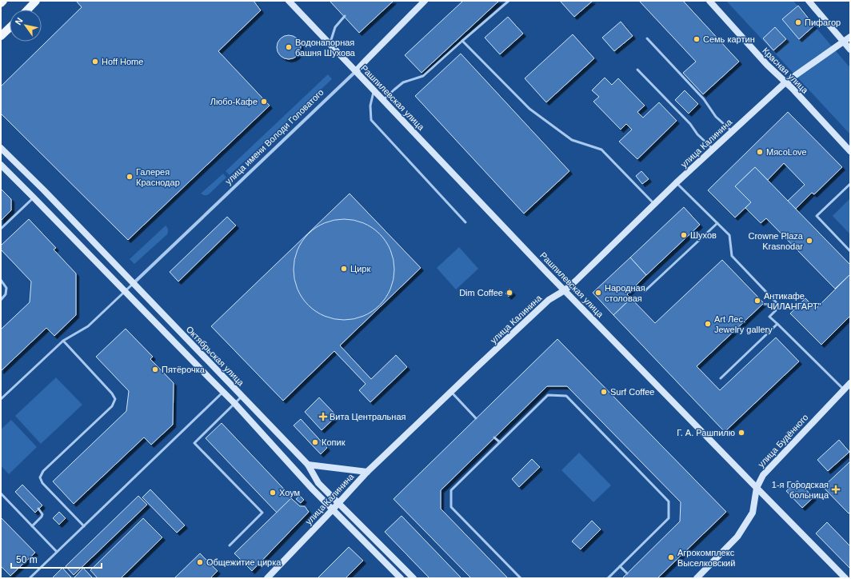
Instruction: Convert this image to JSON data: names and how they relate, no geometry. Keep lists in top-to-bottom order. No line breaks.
{"streets":{"street":["Красная улица","Рашпилевская улица","улица имени Володи Головатого","улица Калинина","Октябрьская улица","улица Будённого"]},"crossings":[["Красная улица","улица Калинина"],["Рашпилевская улица","улица имени Володи Головатого"],["Рашпилевская улица","улица Калинина"],["Рашпилевская улица","улица Будённого"],["улица имени Володи Головатого","Октябрьская улица"],["улица Калинина","Октябрьская улица"]],"places":{"other":["Пифагор","Семь картин","Водонапорная башня Шухова","Hoff Home","Любо-Кафе","МясоLove","Галерея Краснодар","Шухов","Crowne Plaza Krasnodar","Цирк","Dim Coffee","Народная столовая","Антикафе \"ЧИЛАНГАРТ\"","Art Лес. Jewelry gallery","Пятёрочка","Surf Coffee","Г. А. Рашпилю","Копик","Хоум","Агрокомплекс Выселковский","Общежитие цирка"],"health":["Вита Центральная","1-я Городская больница"]},"scale_bar":"50 m","north":"top left"}
